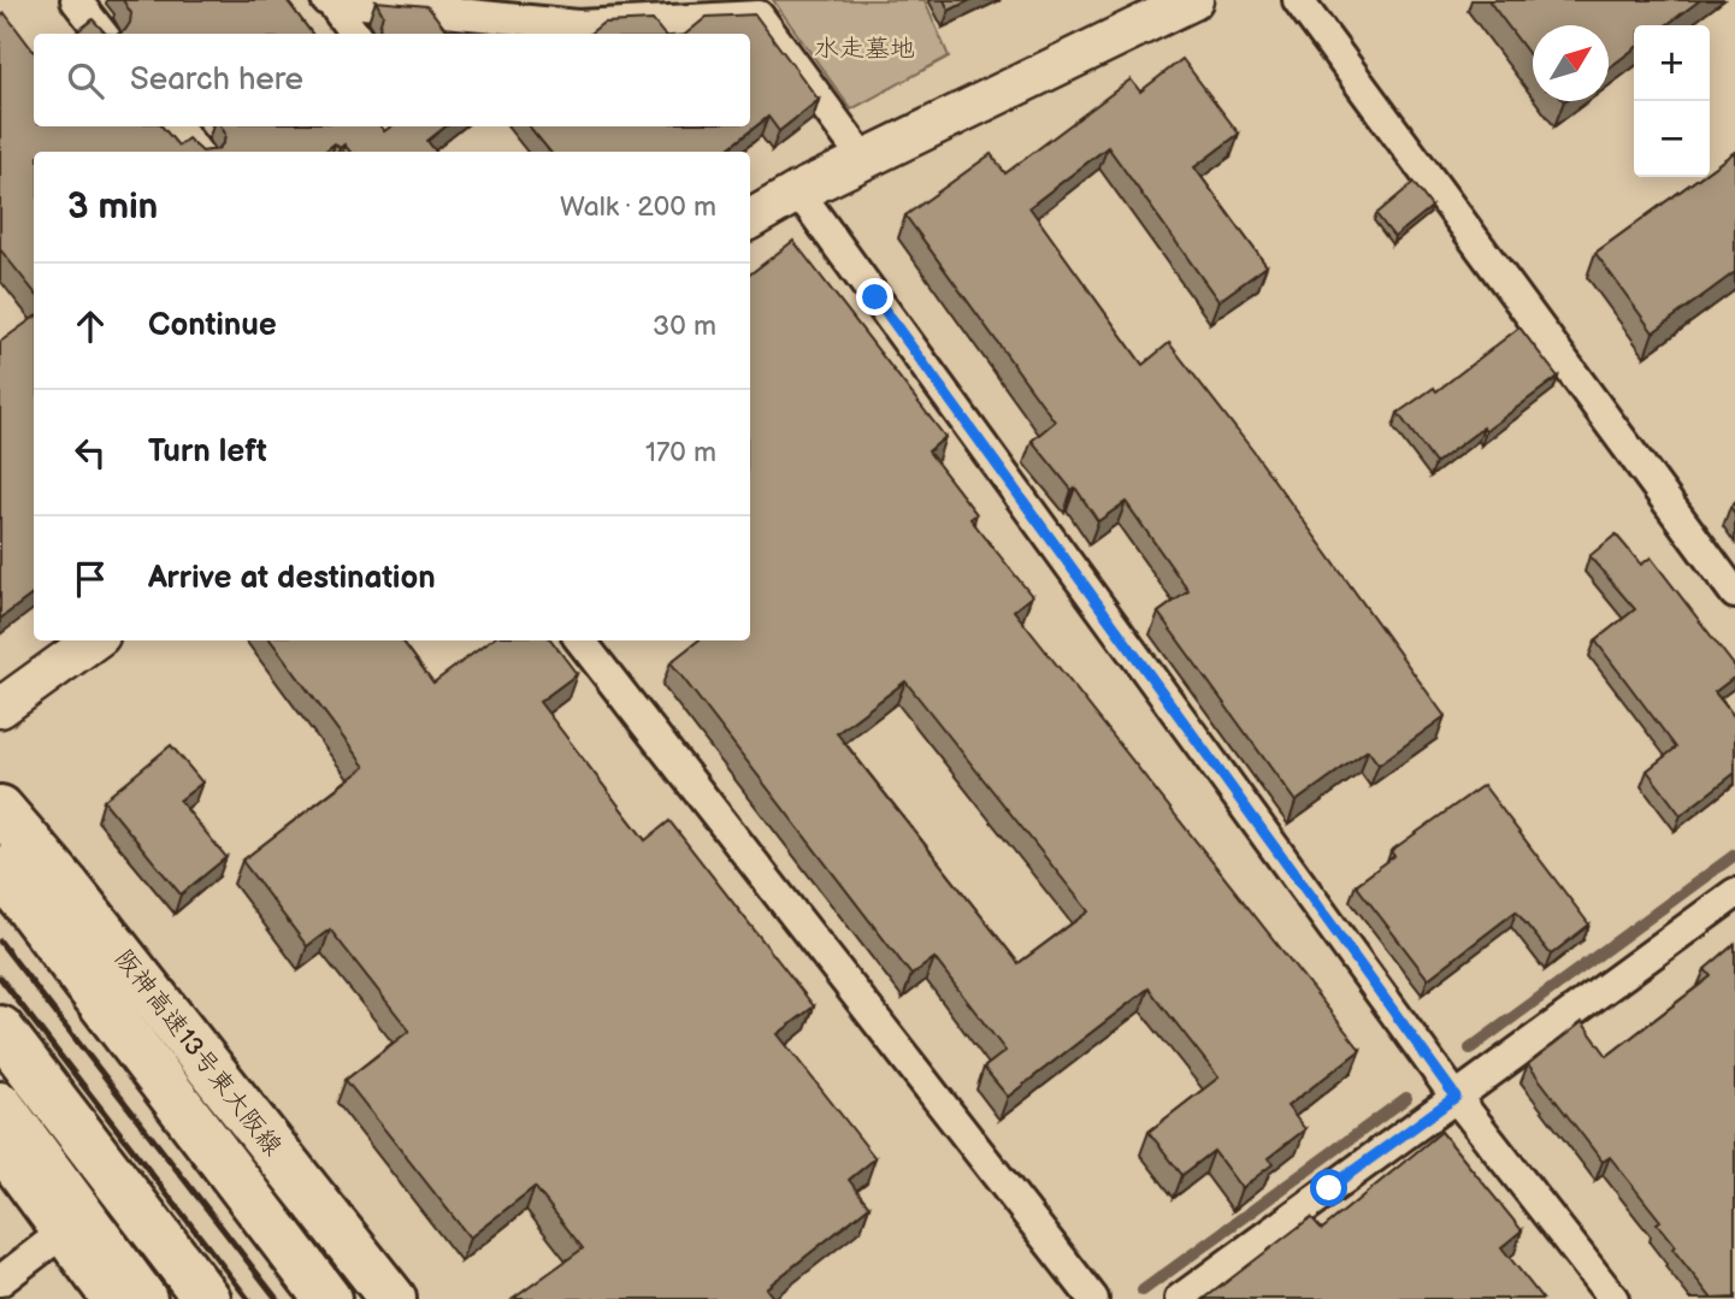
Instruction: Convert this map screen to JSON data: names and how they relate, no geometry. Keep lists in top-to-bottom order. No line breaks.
{"streets":{"highway":["阪神高速13号東大阪線"]},"parks":["水走墓地"],"north":"top right","page":{"map_buttons":["+","−"],"search":"Search here","heading":["3 min","Walk · 200 m"],"list":[["Continue","30 m"],["Turn left","170 m"],"Arrive at destination"]}}
